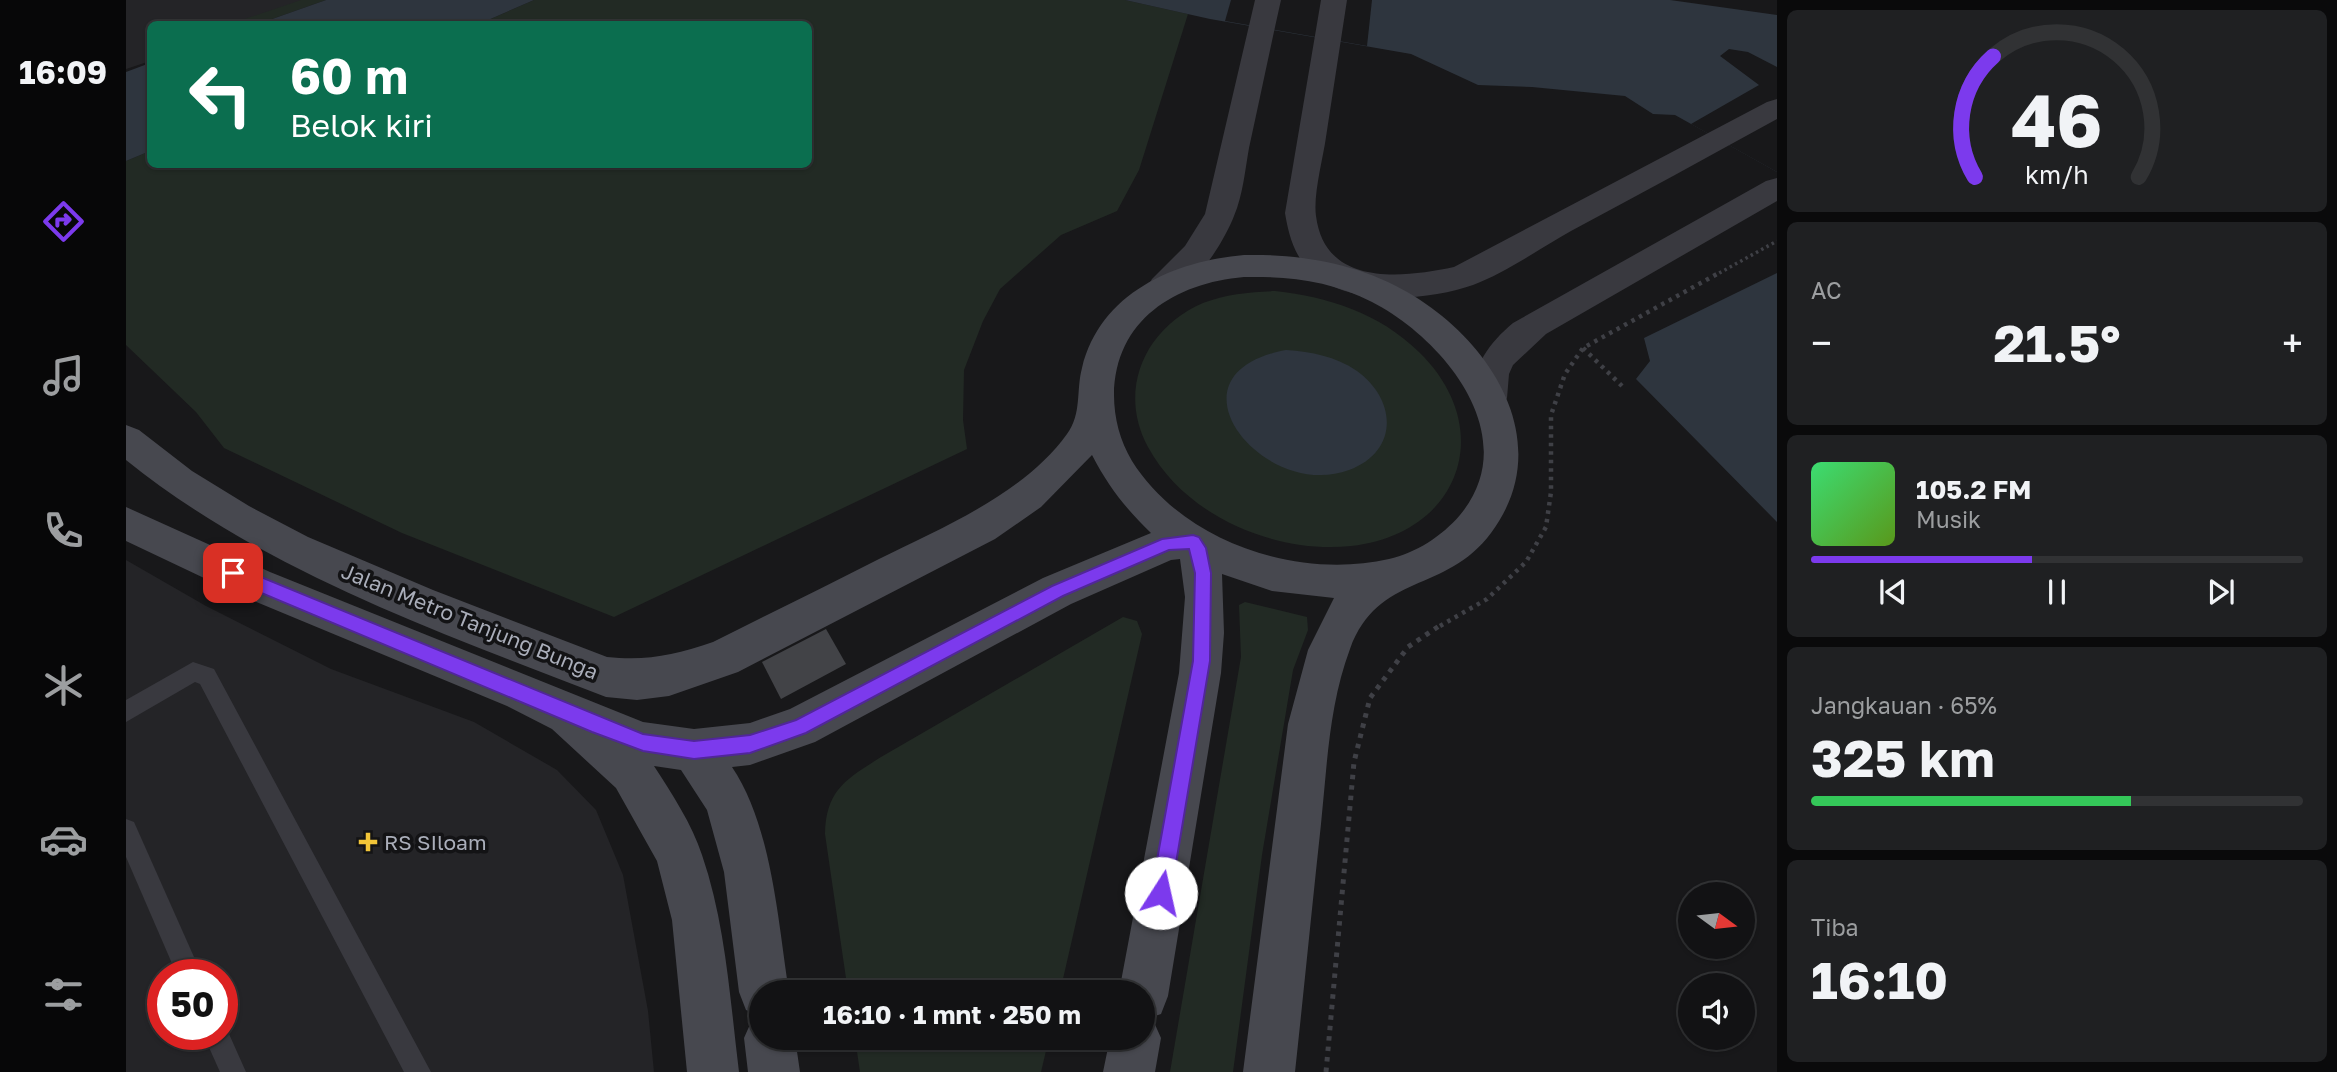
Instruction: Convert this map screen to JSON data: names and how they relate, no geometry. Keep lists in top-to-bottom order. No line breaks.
{"streets":{"main road":["Jalan Metro Tanjung Bunga"]},"places":{"health":["RS SIloam"]},"north":"right","page":{"tabs":"16:09","turn":["60 m","Belok kiri"],"tile":["AC",["Jangkauan · 65%","325 km"],["Tiba","16:10"]],"heat":["−","21.5°","+"],"song":["105.2 FM","Musik"],"limit":"50","trip":"16:10 · 1 mnt · 250 m","gauge":["46","km/h"]}}
